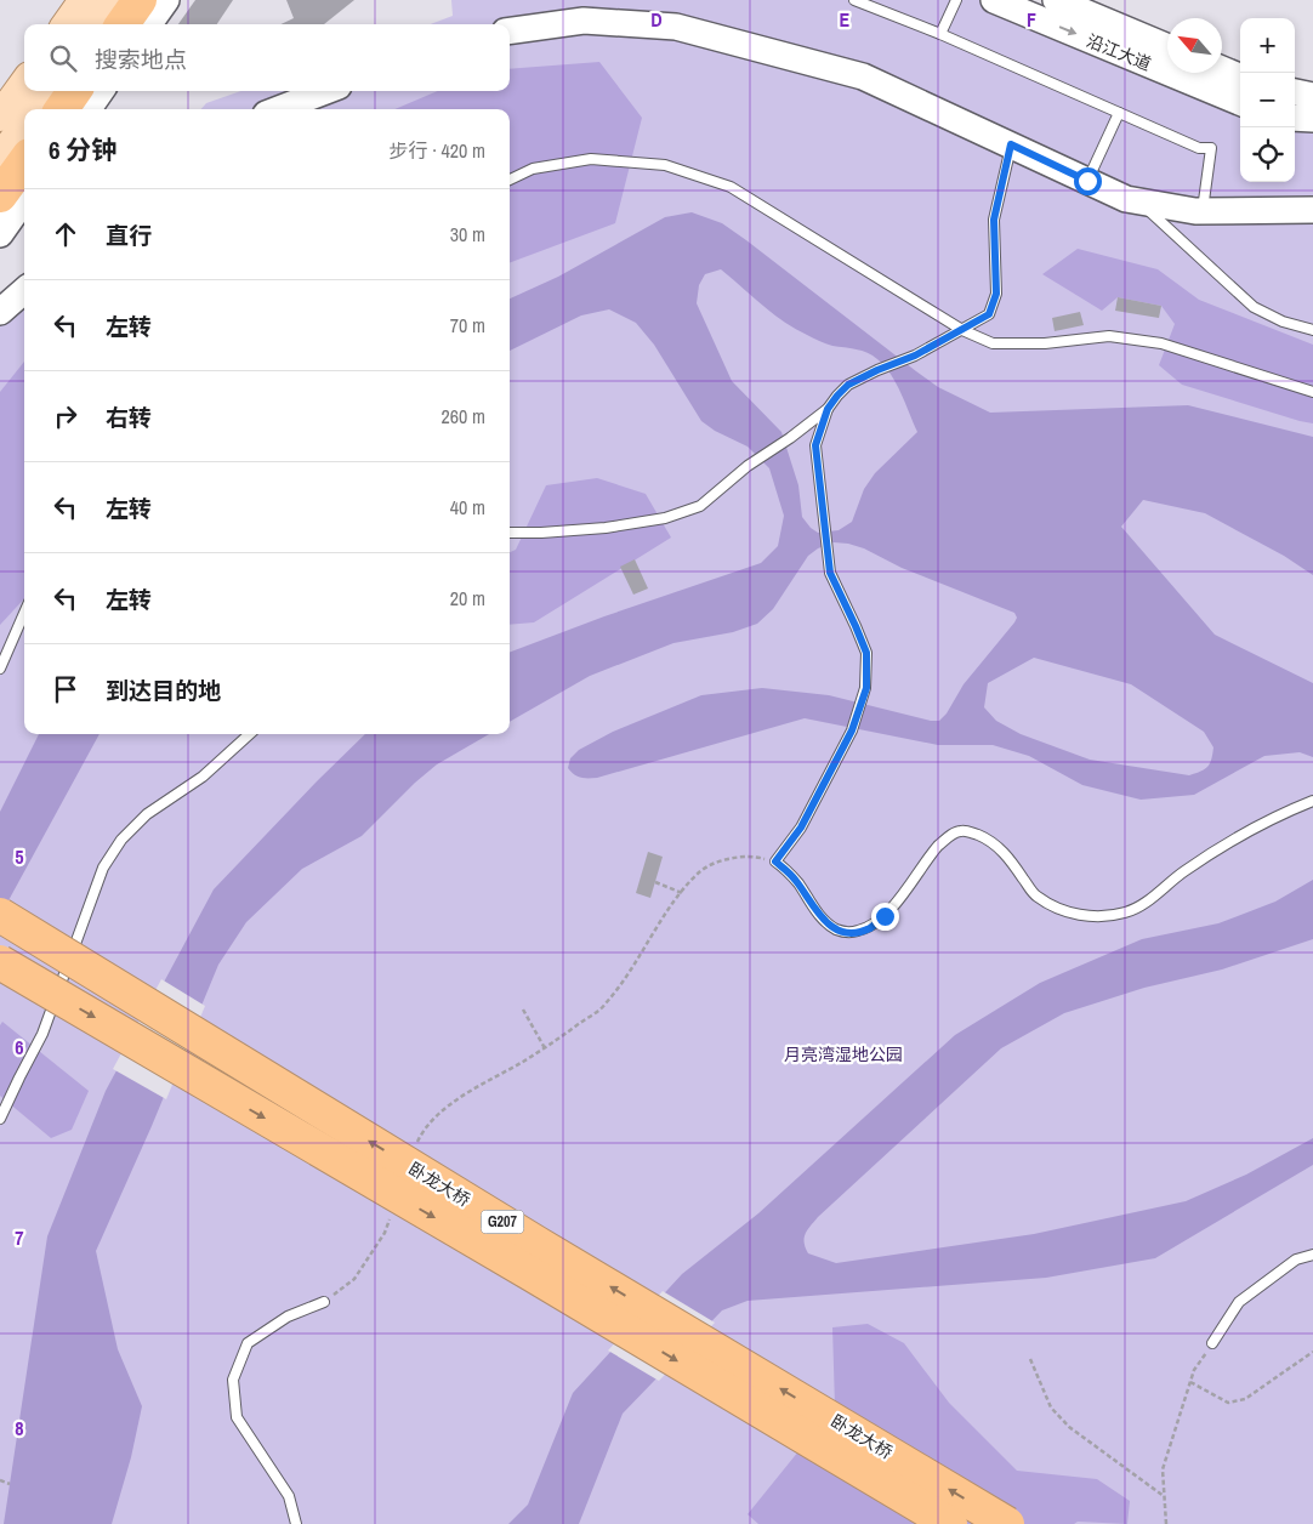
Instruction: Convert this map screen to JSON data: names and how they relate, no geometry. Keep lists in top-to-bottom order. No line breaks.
{"streets":{"highway":["卧龙大桥","G207"],"street":["沿江大道"]},"parks":["月亮湾湿地公园"],"north":"top left","page":{"map_buttons":["+","−"],"search":"搜索地点","heading":["6 分钟","步行 · 420 m"],"list":[["直行","30 m"],["左转","70 m"],["右转","260 m"],["左转","40 m"],["左转","20 m"],"到达目的地"]},"grid":{"columns":["D","E","F"],"rows":["5","6","7","8"]}}
